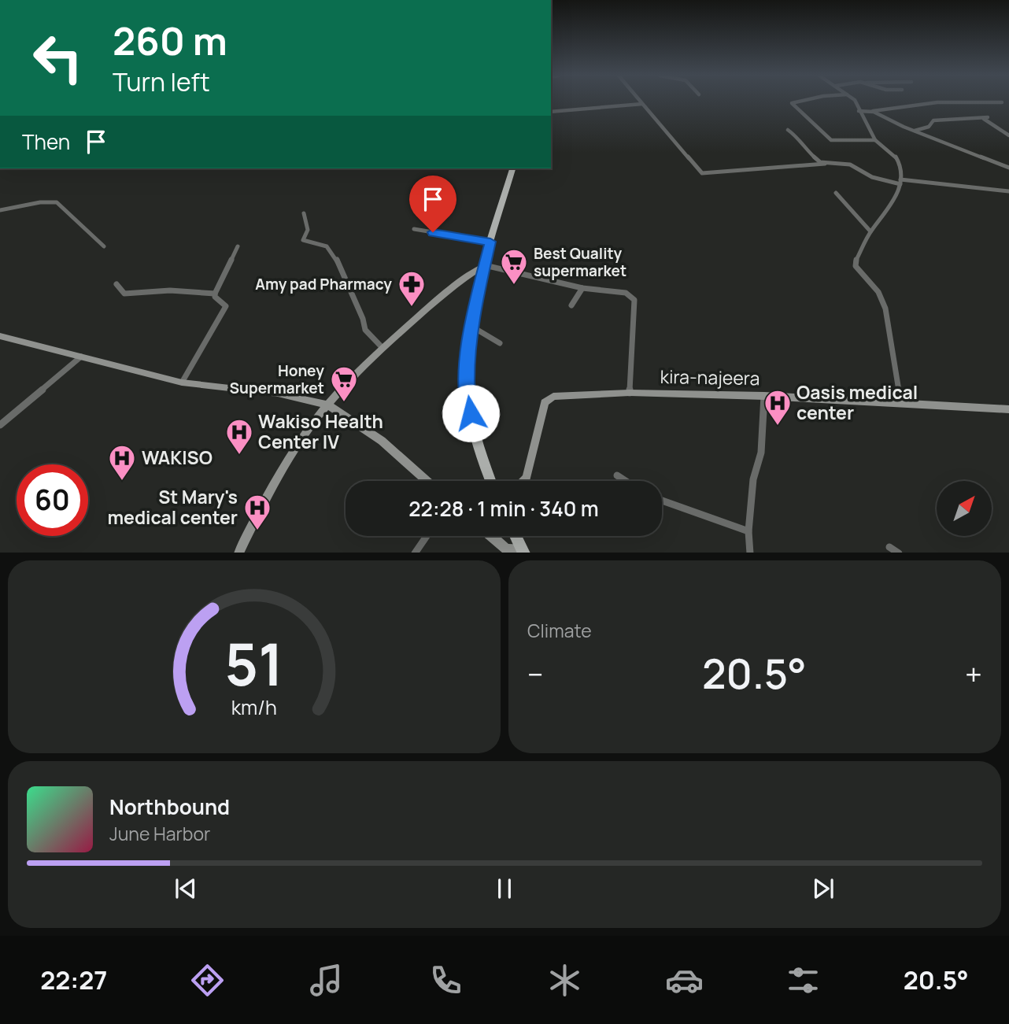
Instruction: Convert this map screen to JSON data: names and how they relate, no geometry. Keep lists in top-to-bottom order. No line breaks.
{"streets":{"street":["kira-najeera"]},"places":{"supermarket":["Best Quality supermarket","Honey Supermarket"],"pharmacy":["Amy pad Pharmacy"],"hospital":["Oasis medical center","Wakiso Health Center IV","WAKISO","St Mary's medical center"]},"north":"top right","page":{"turn":["260 m","Turn left"],"then":"Then","limit":"60","trip":"22:28 · 1 min · 340 m","tile":"Climate","heat":["−","20.5°","+"],"song":["Northbound","June Harbor"],"tabs":["22:27","20.5°"],"gauge":["51","km/h"]}}
